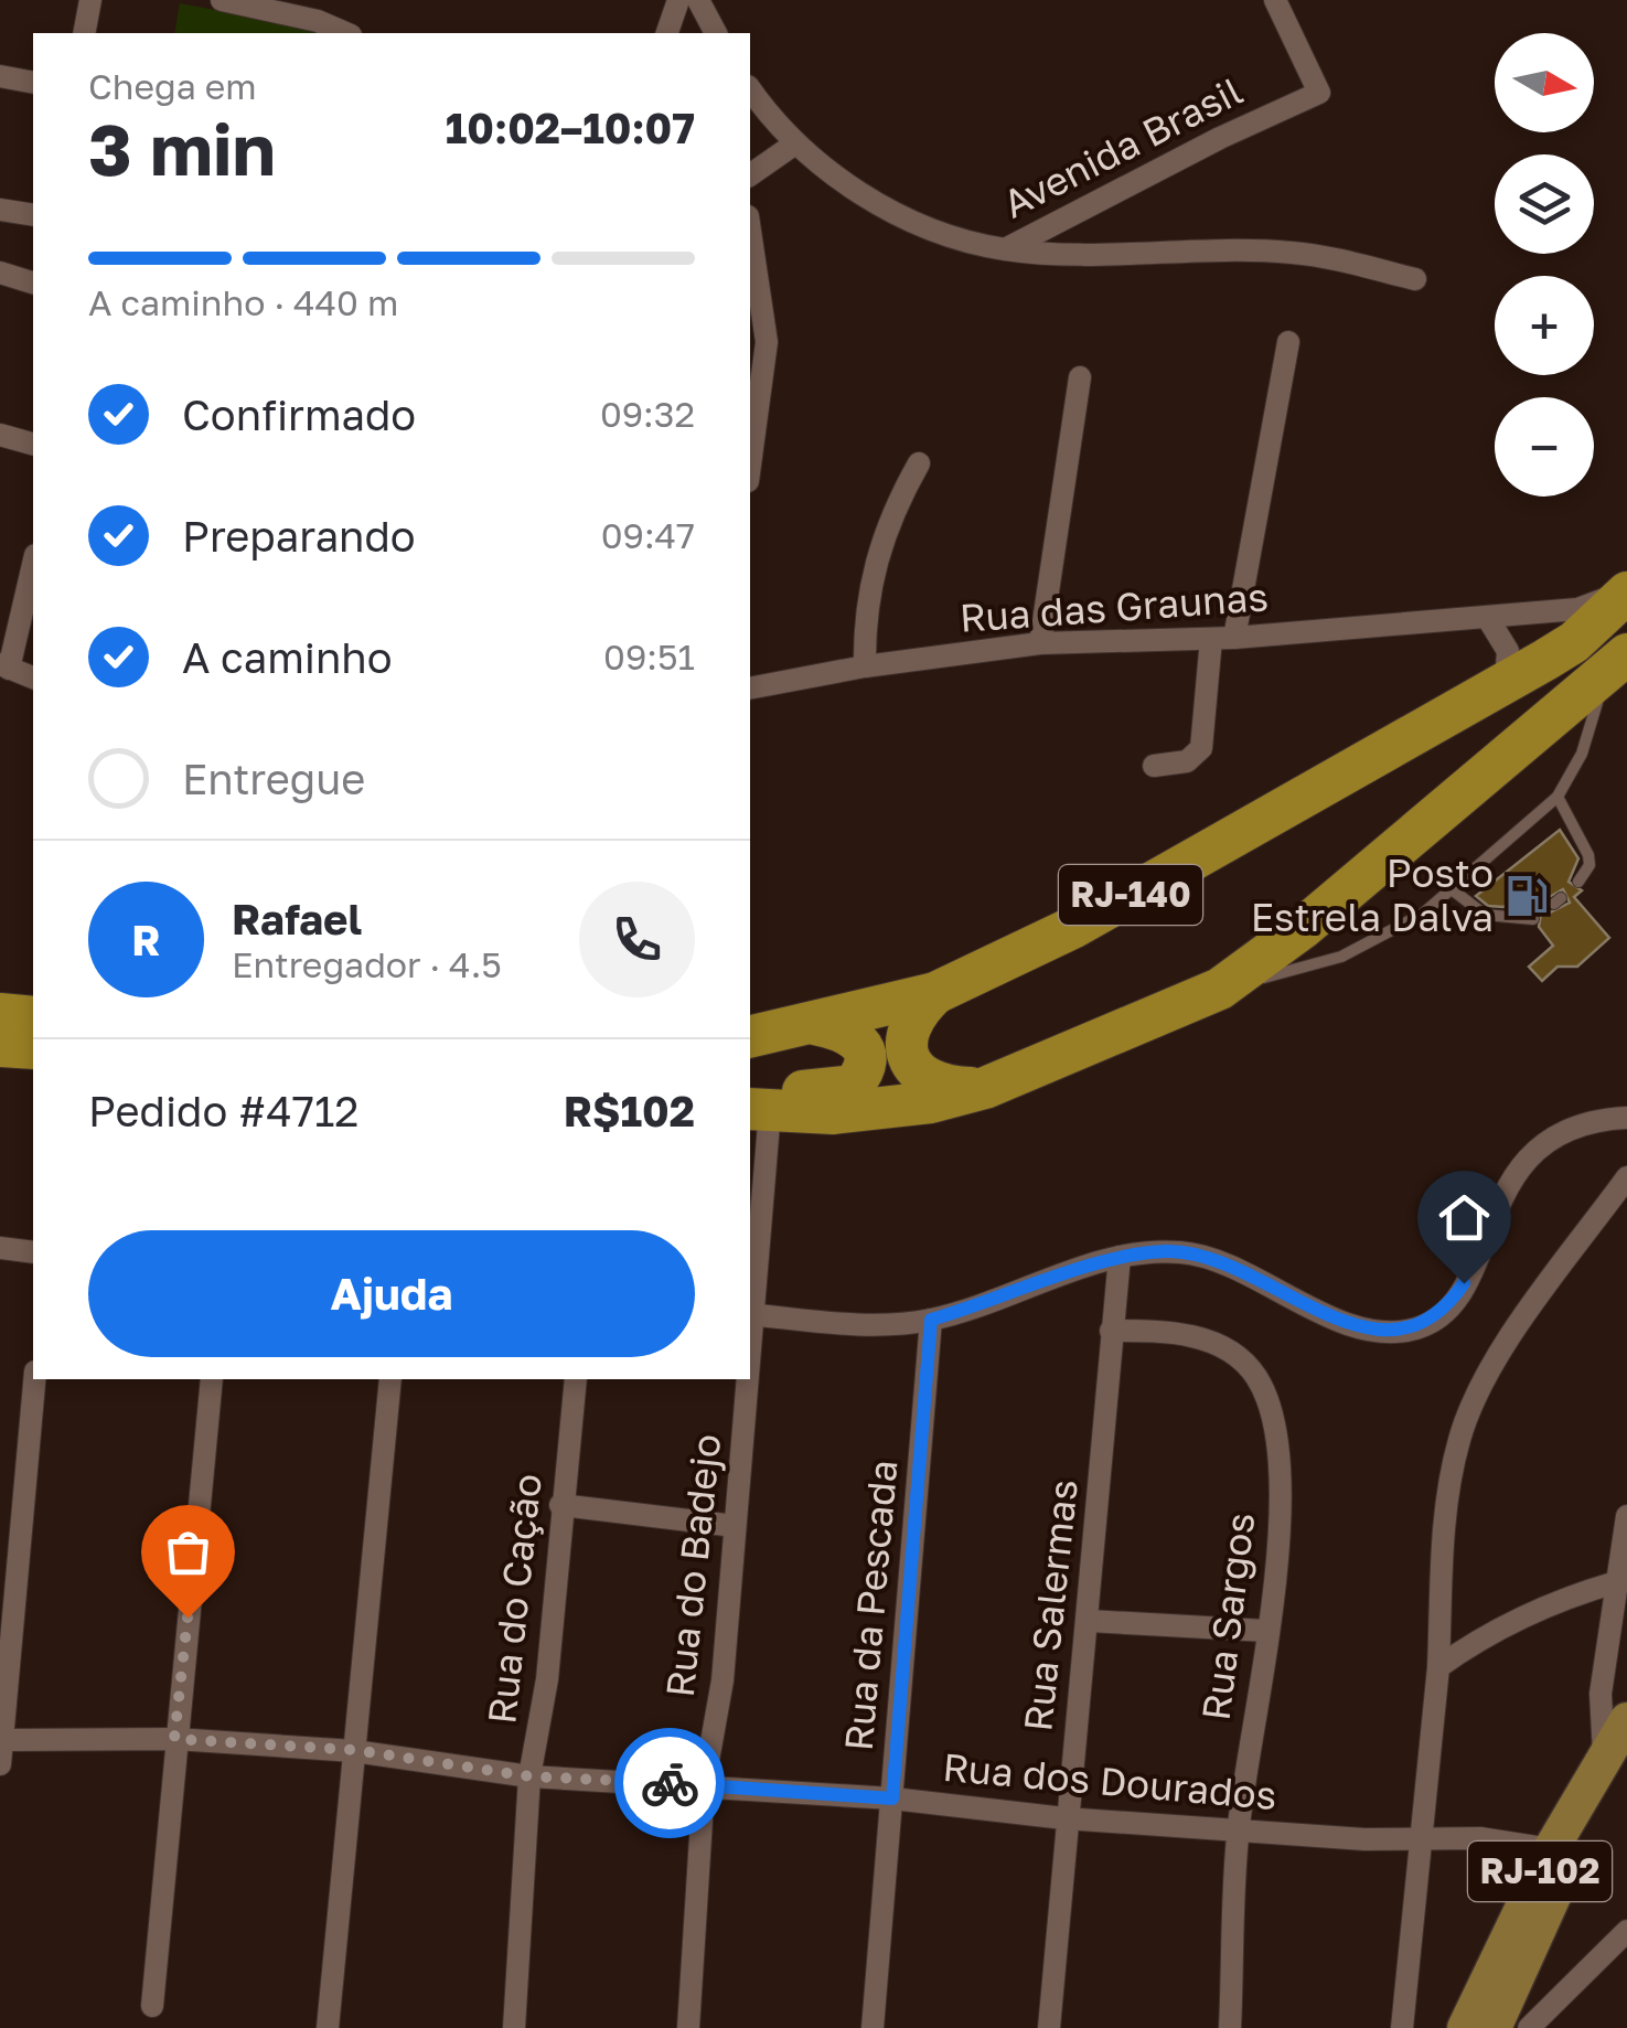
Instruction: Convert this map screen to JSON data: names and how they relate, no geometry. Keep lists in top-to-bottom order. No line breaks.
{"streets":{"highway":["RJ-140"],"main road":["RJ-102"],"street":["Avenida Brasil","Rua das Graunas","Rua do Badejo","Rua do Cação","Rua da Pescada","Rua Salermas","Rua Sargos","Rua dos Dourados"]},"crossings":[["Rua das Graunas","RJ-140"],["Rua do Badejo","Rua dos Dourados"],["Rua do Cação","Rua dos Dourados"],["Rua da Pescada","Rua dos Dourados"],["Rua Salermas","Rua Sargos"],["Rua Salermas","Rua dos Dourados"],["Rua Sargos","Rua dos Dourados"],["Rua dos Dourados","RJ-102"]],"places":{"fuel station":["Posto Estrela Dalva"]},"north":"right","page":{"map_buttons":["+","−"],"heading":["3 min","Chega em","10:02–10:07"],"panel":["Rafael","Entregador · 4.5","Pedido #4712","R$102"],"bar":"A caminho · 440 m","list":[["Confirmado","09:32"],["Preparando","09:47"],["A caminho","09:51"],"Entregue"],"round":"R","buttons":"Ajuda"}}
